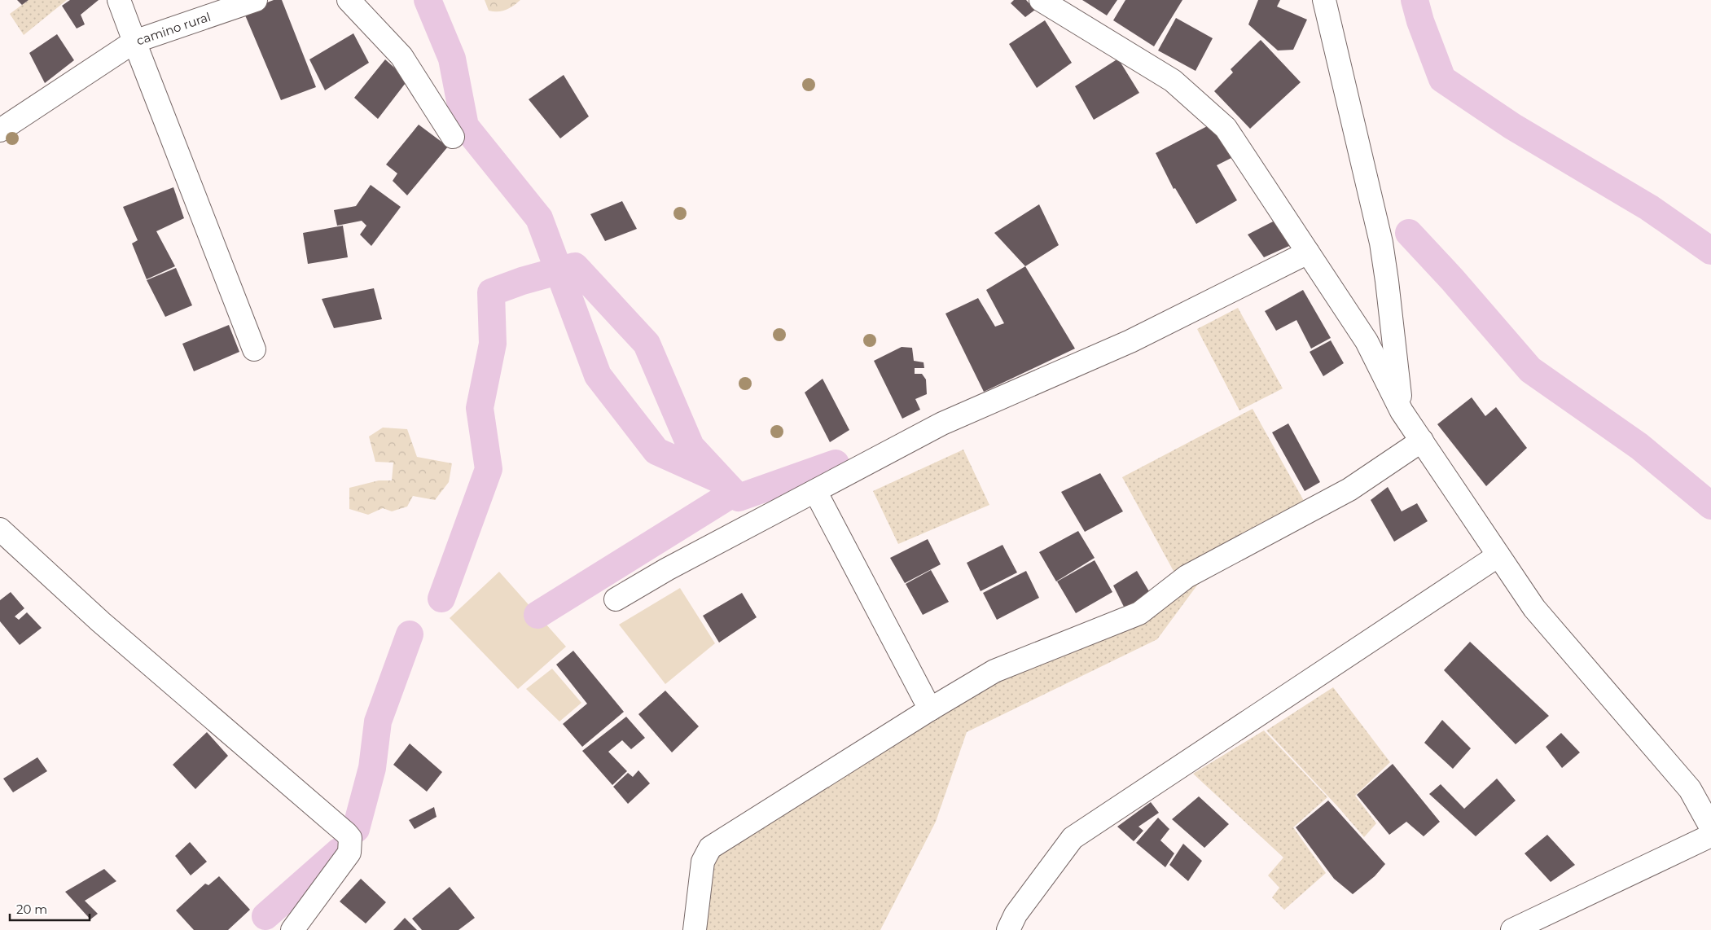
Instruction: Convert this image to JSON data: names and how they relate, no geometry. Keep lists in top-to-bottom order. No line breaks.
{"streets":{"street":["camino rural"]},"scale_bar":"20 m"}
